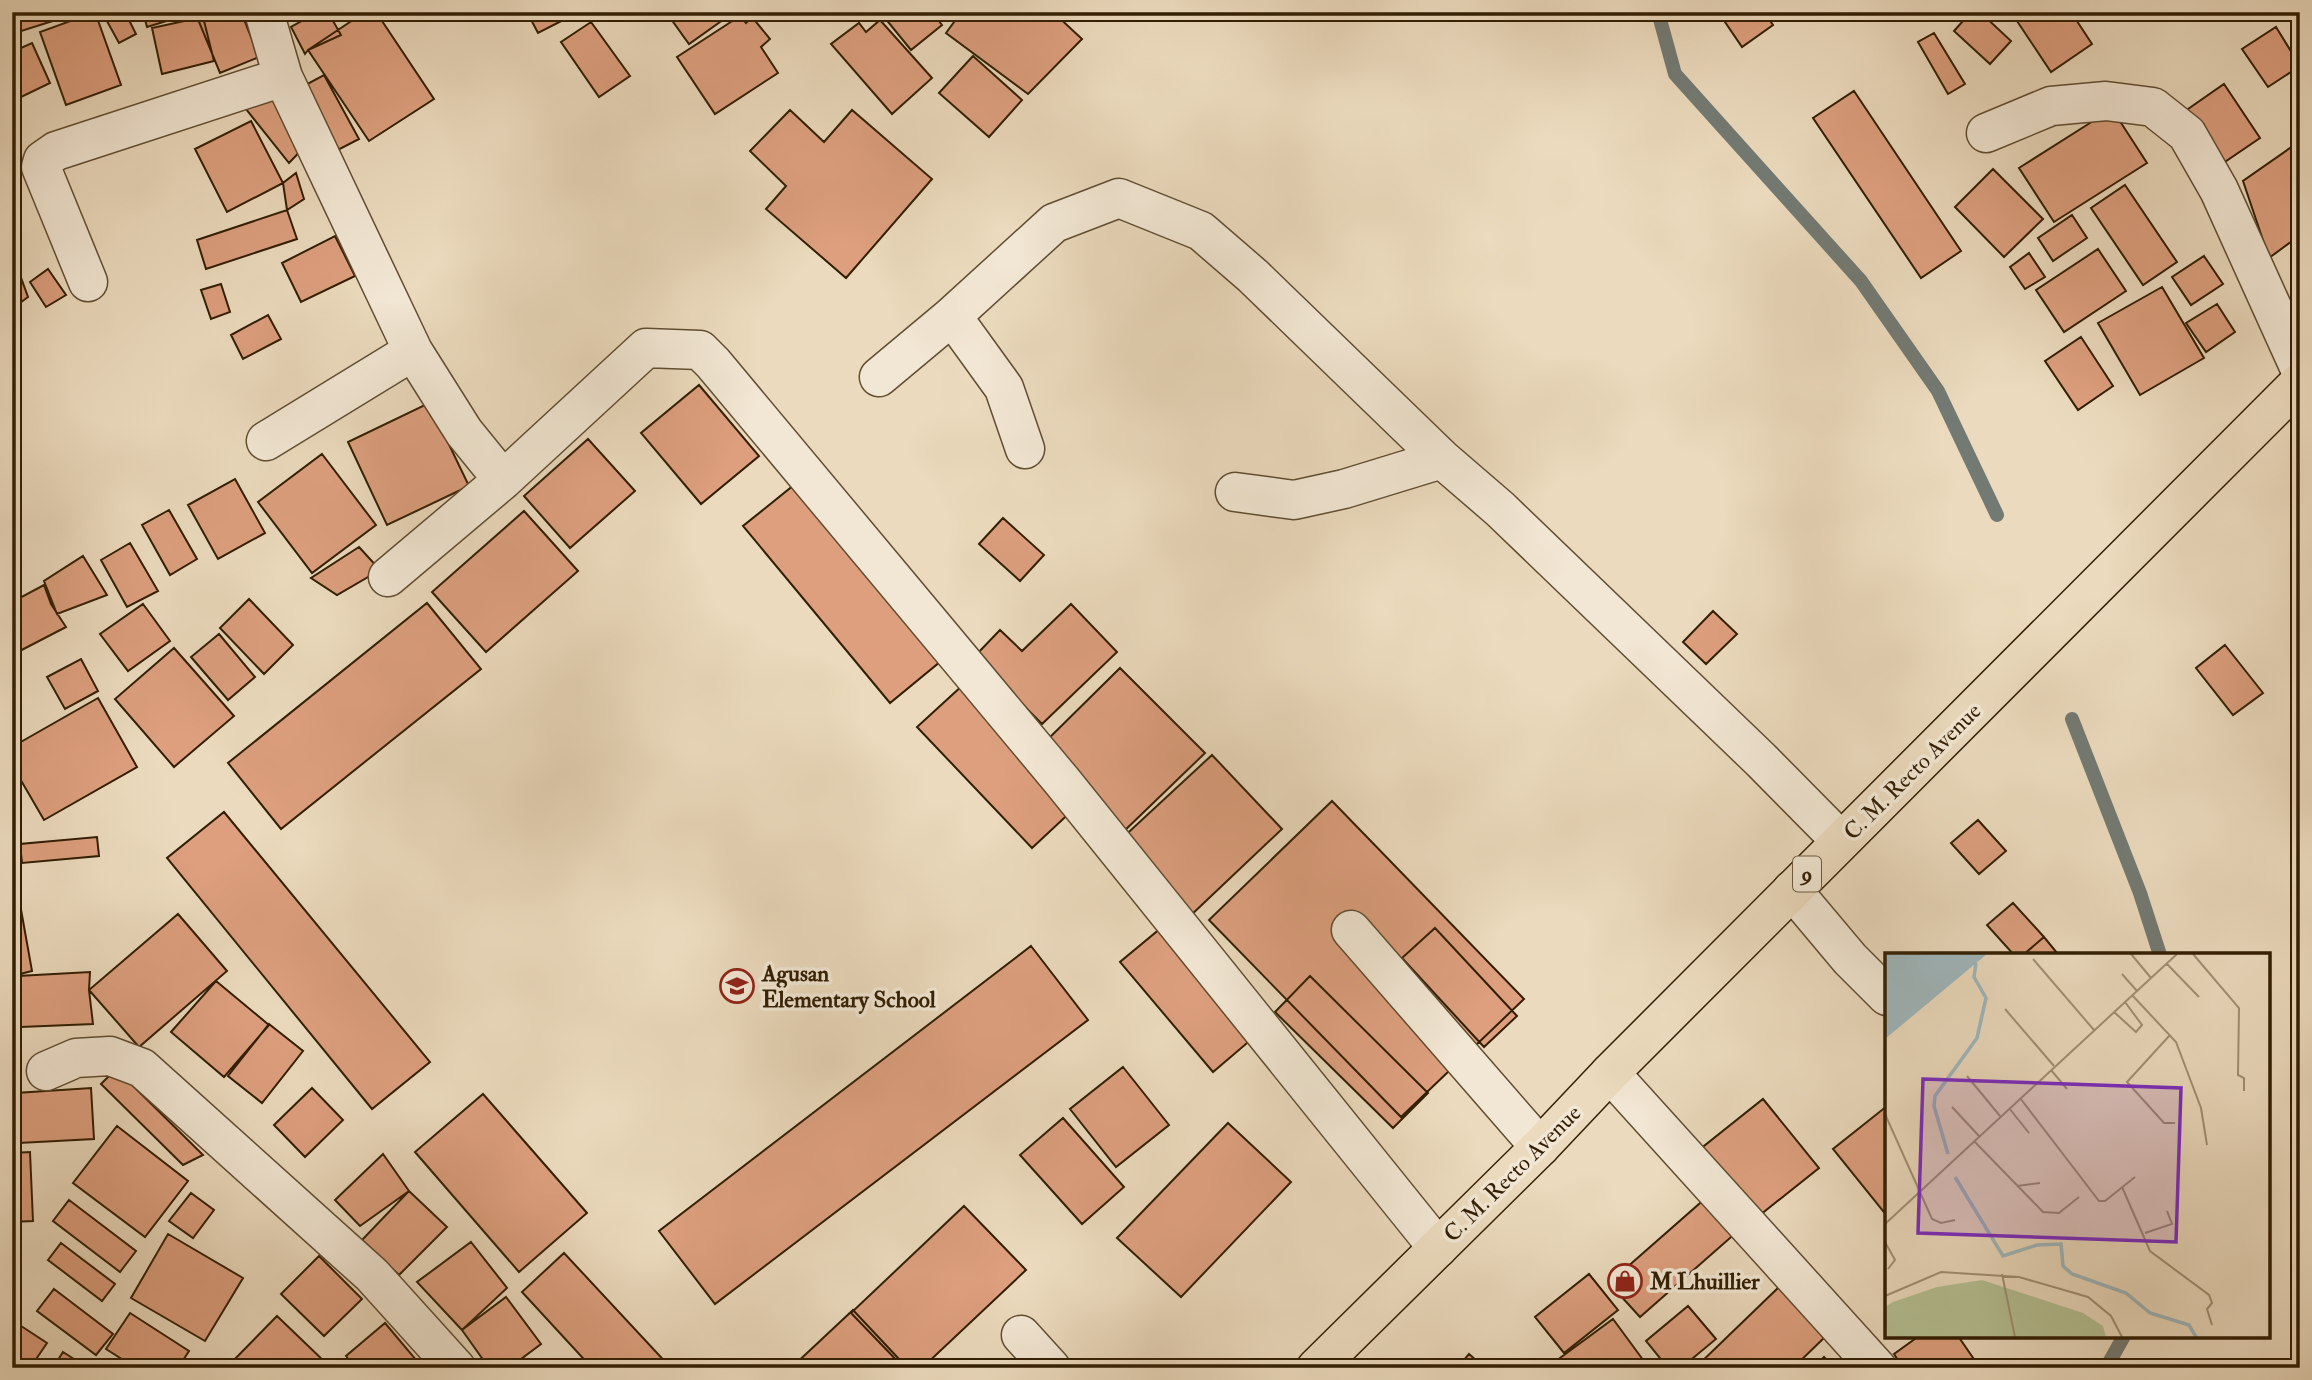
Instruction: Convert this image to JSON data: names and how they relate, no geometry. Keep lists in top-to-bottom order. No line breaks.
{"streets":{"highway":["C. M. Recto Avenue","9"]},"places":{"school or university":["Agusan Elementary School"],"shop":["M Lhuillier"]}}
